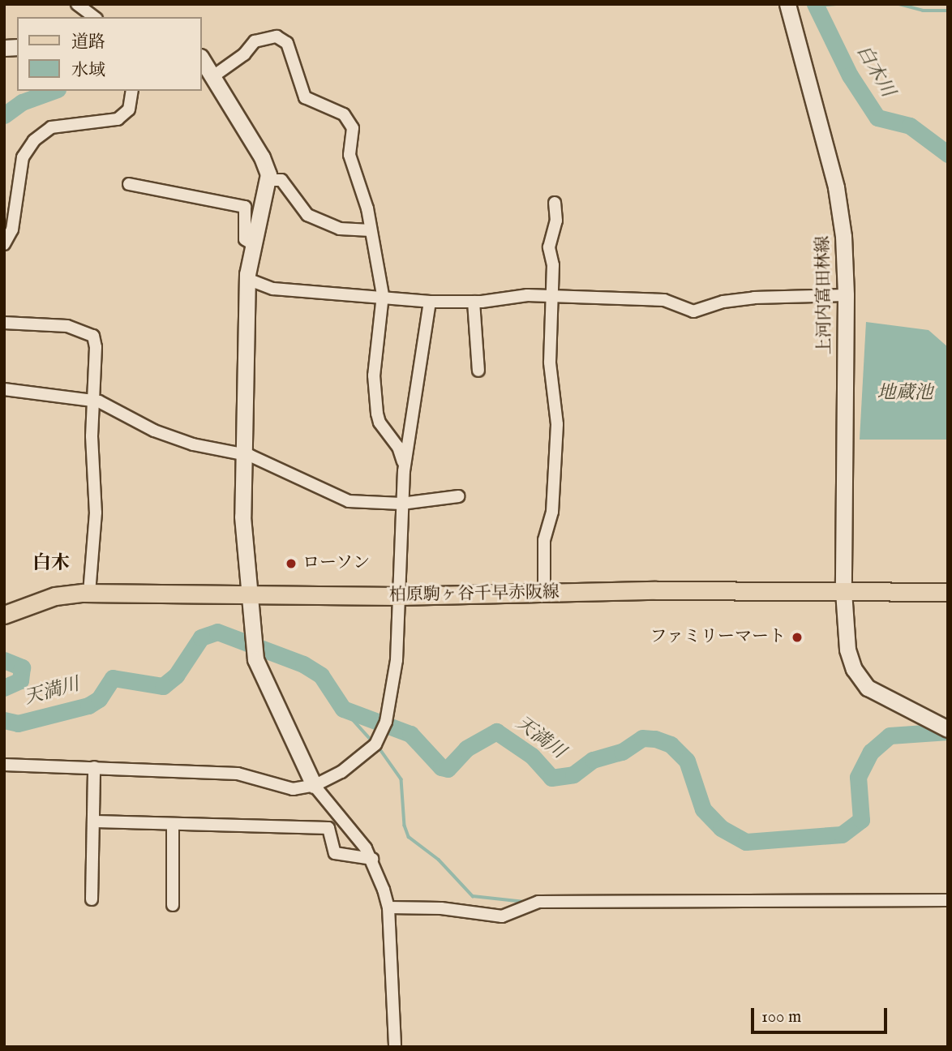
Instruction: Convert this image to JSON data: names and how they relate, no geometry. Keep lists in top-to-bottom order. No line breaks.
{"streets":{"main road":["柏原駒ヶ谷千早赤阪線"],"street":["上河内富田林線"]},"crossings":[["上河内富田林線","柏原駒ヶ谷千早赤阪線"]],"districts":["白木"],"water":["白木川","地蔵池","天満川"],"places":["ローソン","ファミリーマート"],"legend":["道路","水域"],"scale_bar":"100 m"}
